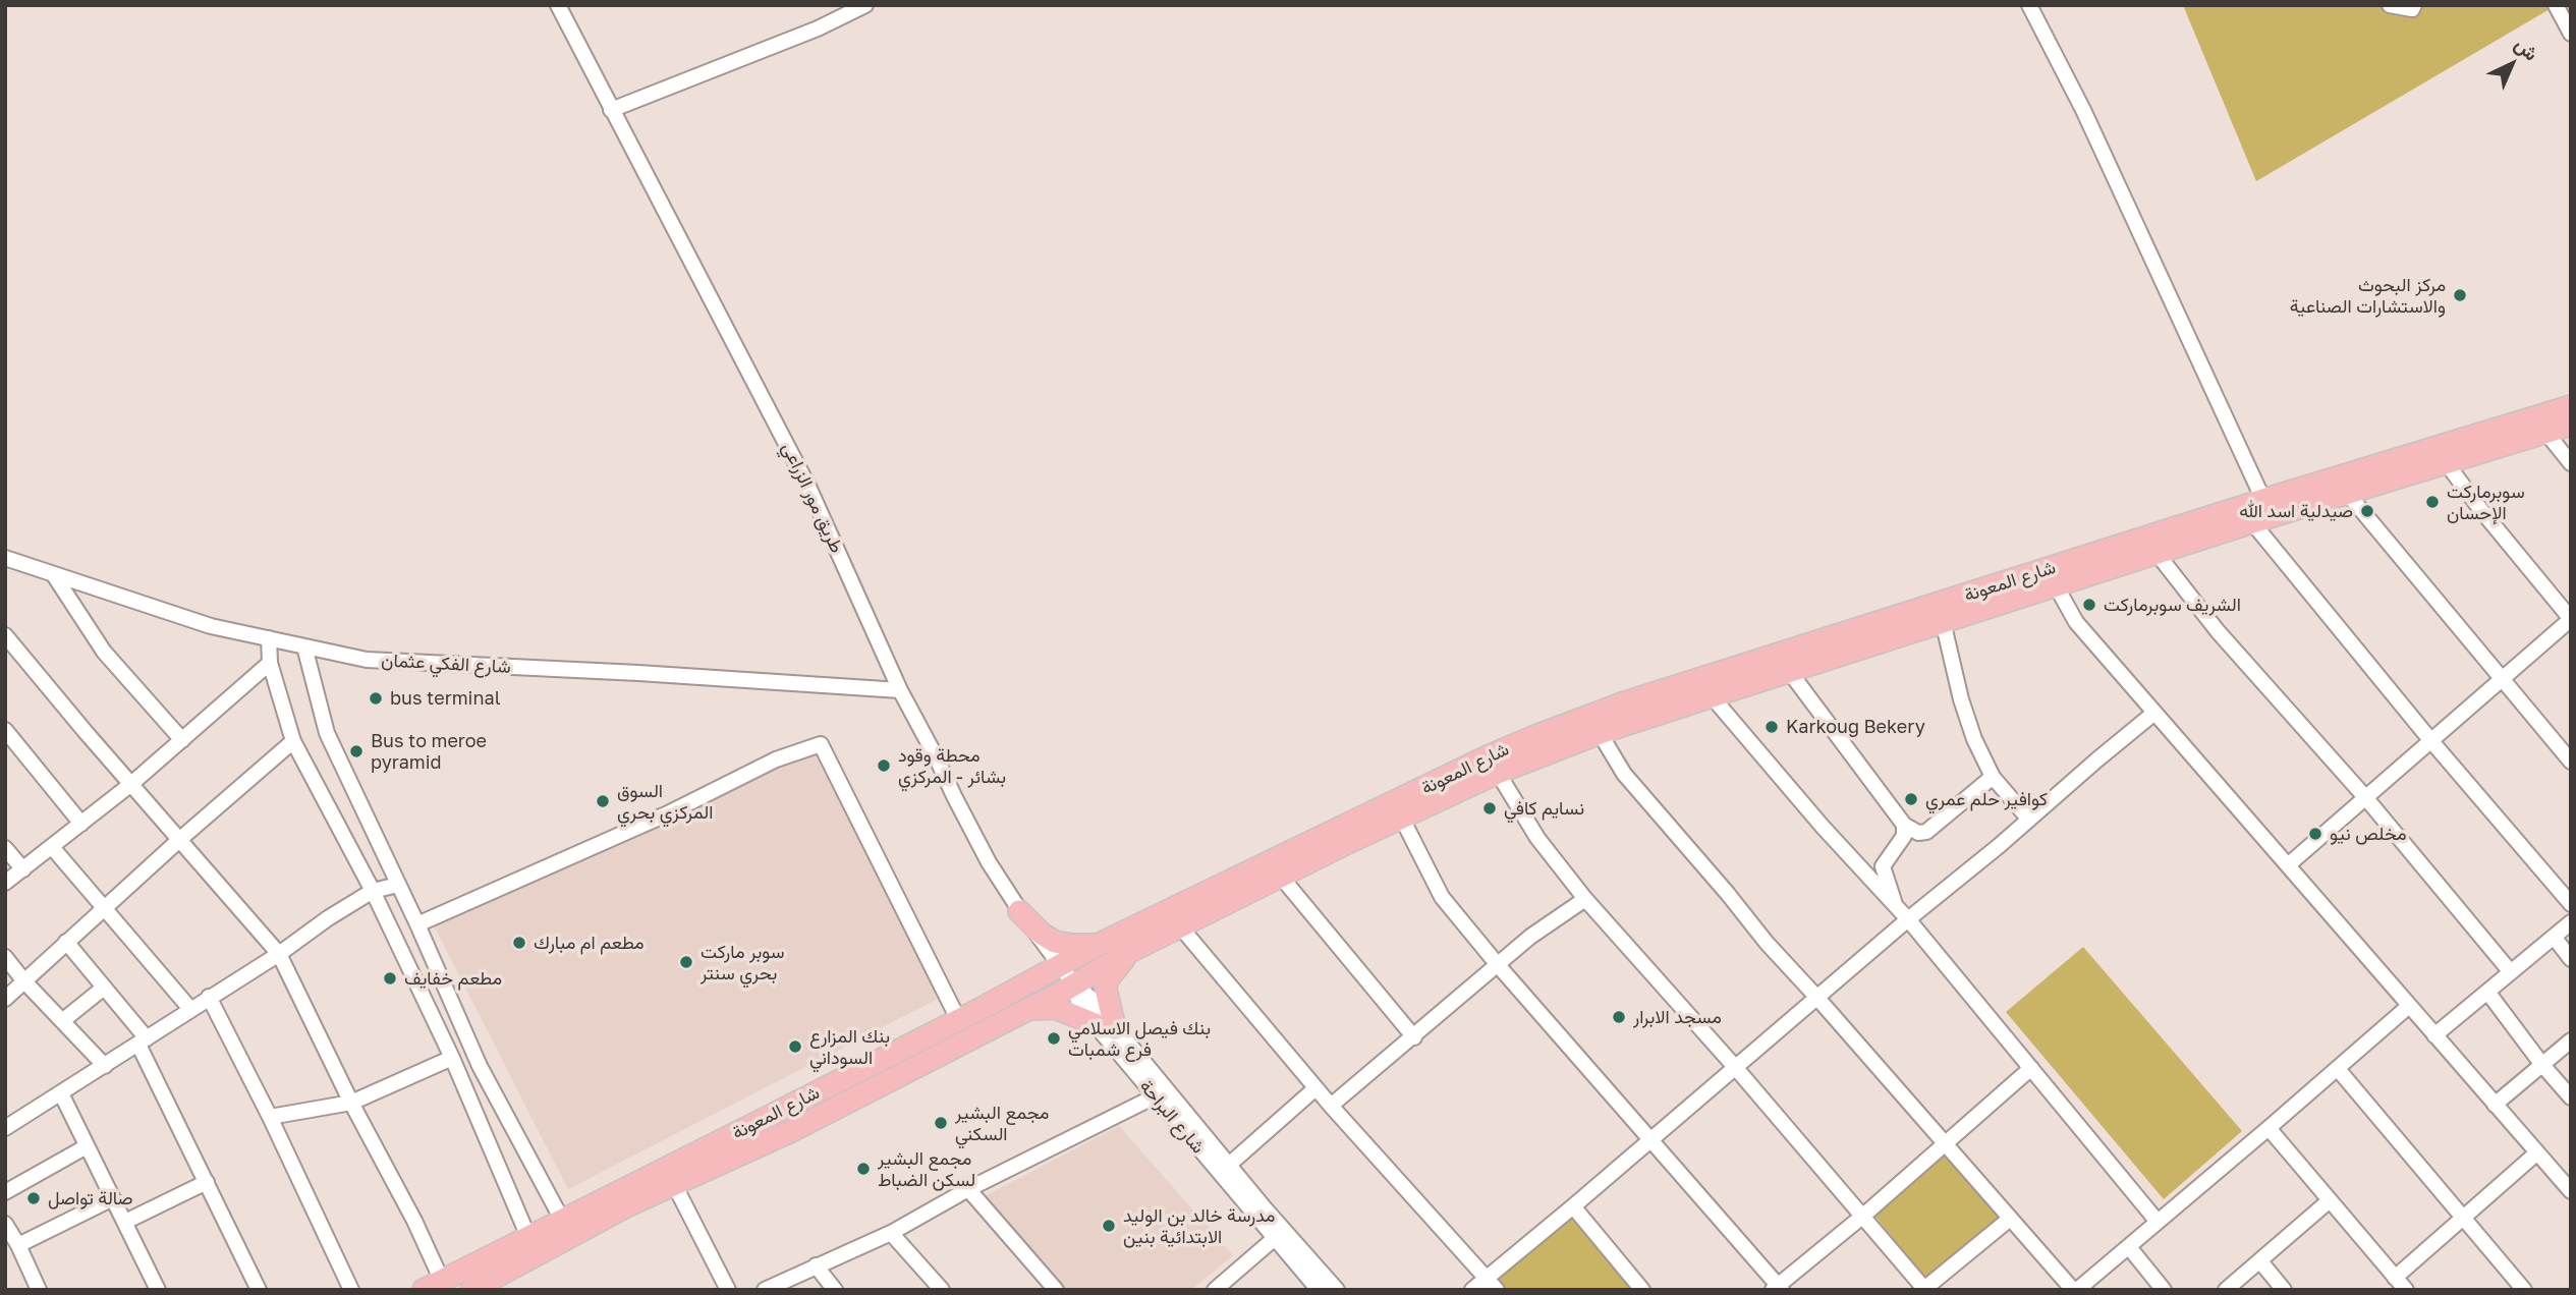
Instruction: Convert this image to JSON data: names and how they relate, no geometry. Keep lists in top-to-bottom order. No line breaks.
{"streets":{"highway":["شارع المعونة"],"street":["طريق مور الزراعي","شارع الفكي عثمان","شارع البراحة"]},"crossings":[["طريق مور الزراعي","شارع المعونة"],["طريق مور الزراعي","شارع الفكي عثمان"],["طريق مور الزراعي","شارع البراحة"],["شارع المعونة","شارع البراحة"]],"places":["مركز البحوث والاستشارات الصناعية","سوبرماركت الإحسان","صيدلية اسد الله","الشريف سوبرماركت","bus terminal","Karkoug Bekery","Bus to meroe pyramid","محطة وقود بشائر - المركزي","كوافير حلم عمري","السوق المركزي بحري","نسايم كافي","مخلص نيو","مطعم ام مبارك","سوبر ماركت بحري سنتر","مطعم خفايف","مسجد الابرار","بنك فيصل الاسلامي فرع شمبات","بنك المزارع السوداني","مجمع البشير السكني","مجمع البشير لسكن الضباط","صالة تواصل","مدرسة خالد بن الوليد الابتدائية بنين"],"north":"top right"}
